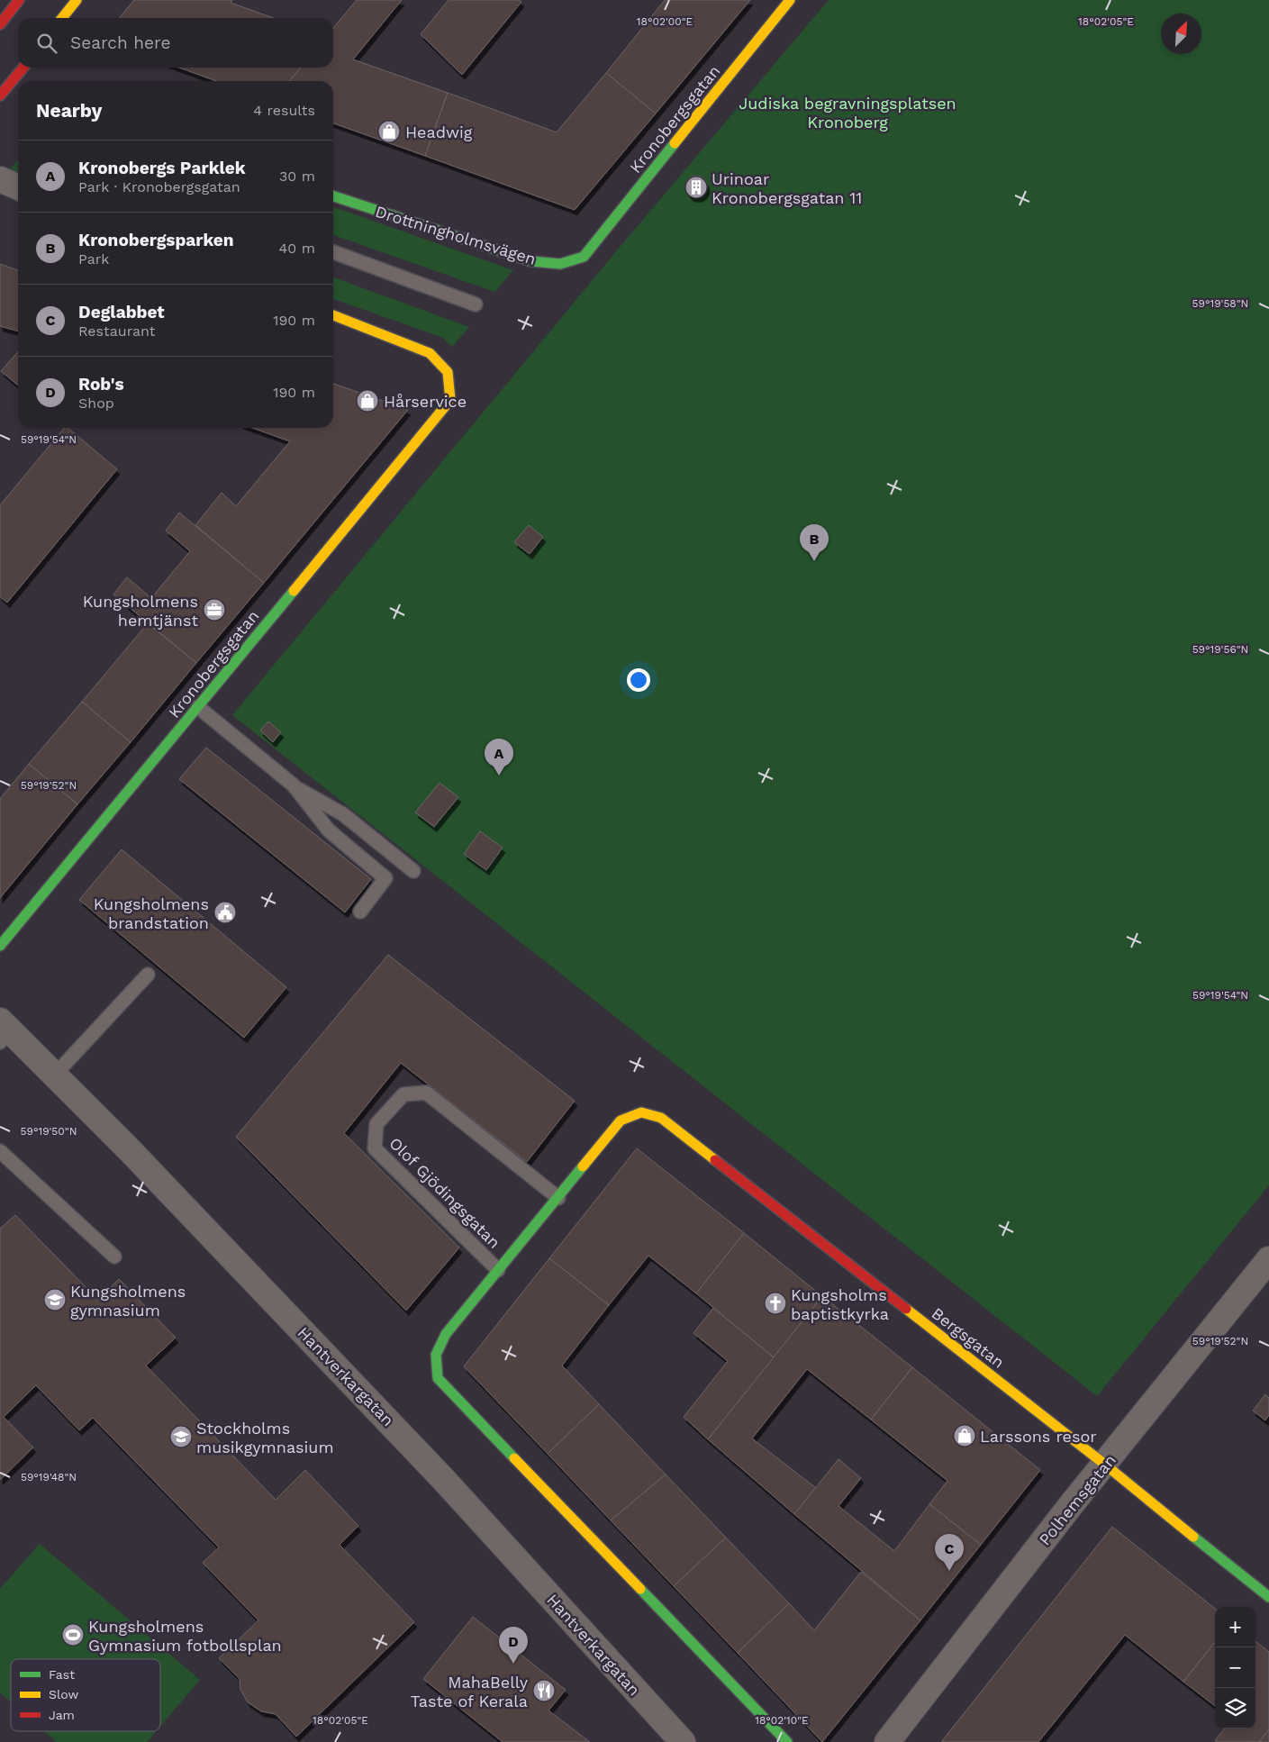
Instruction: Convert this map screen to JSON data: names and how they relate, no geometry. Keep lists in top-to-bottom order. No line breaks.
{"streets":{"street":["Kronobergsgatan","Drottningholmsvägen","Olof Gjödingsgatan","Bergsgatan","Hantverkargatan","Polhemsgatan"]},"crossings":[["Kronobergsgatan","Drottningholmsvägen"],["Olof Gjödingsgatan","Bergsgatan"],["Bergsgatan","Polhemsgatan"]],"parks":["Judiska begravningsplatsen Kronoberg"],"places":{"shop":["Headwig","Hårservice","Larssons resor"],"building":["Urinoar Kronobergsgatan 11"],"office":["Kungsholmens hemtjänst"],"public building":["Kungsholmens brandstation"],"school or university":["Kungsholmens gymnasium","Stockholms musikgymnasium"],"church":["Kungsholms baptistkyrka"],"sports":["Kungsholmens Gymnasium fotbollsplan"],"restaurant":["MahaBelly Taste of Kerala"]},"legend":["Fast","Slow","Jam"],"north":"top right","page":{"search":"Search here","heading":["Nearby","4 results"],"list":[{"mark":"A","name":"Kronobergs Parklek","note":"Park · Kronobergsgatan","value":"30 m"},{"mark":"B","name":"Kronobergsparken","note":"Park","value":"40 m"},{"mark":"C","name":"Deglabbet","note":"Restaurant","value":"190 m"},{"mark":"D","name":"Rob's","note":"Shop","value":"190 m"}],"pins":["B","A","C","D"],"map_buttons":["+","−"]},"coordinates":["18°02'05\"E","18°02'00\"E","59°19'58\"N","59°19'54\"N","59°19'56\"N","59°19'52\"N","59°19'50\"N","59°19'48\"N","18°02'10\"E"]}
